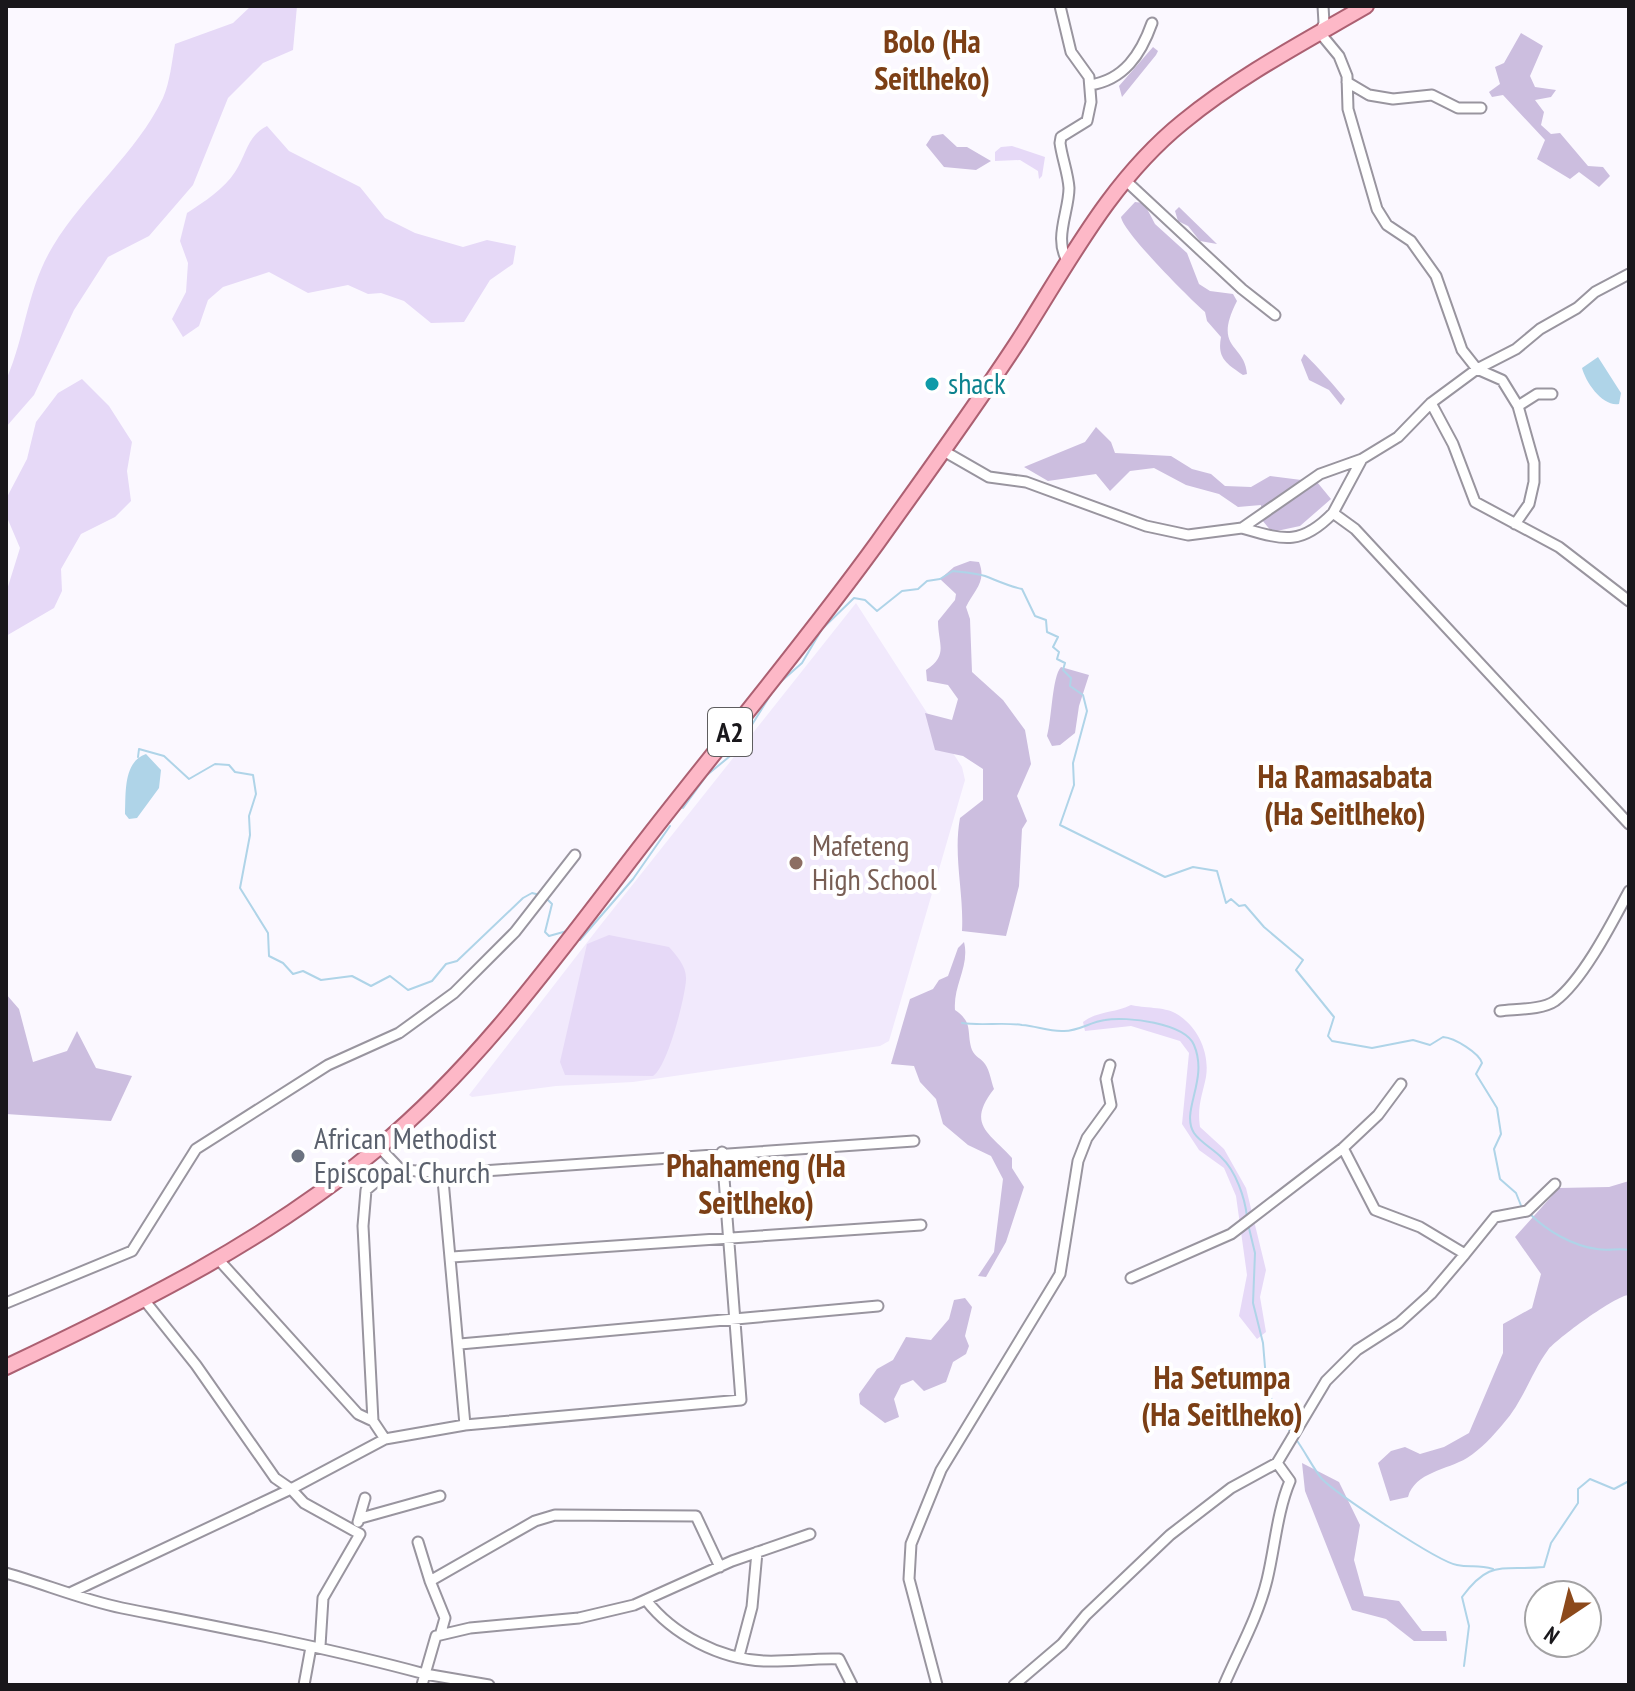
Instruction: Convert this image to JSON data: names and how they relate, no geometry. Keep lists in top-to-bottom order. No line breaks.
{"streets":{"main road":["A2"]},"districts":["Bolo (Ha Seitlheko)","Ha Ramasabata (Ha Seitlheko)","Phahameng (Ha Seitlheko)","Ha Setumpa (Ha Seitlheko)"],"places":["shack","Mafeteng High School","African Methodist Episcopal Church"],"north":"bottom left"}
